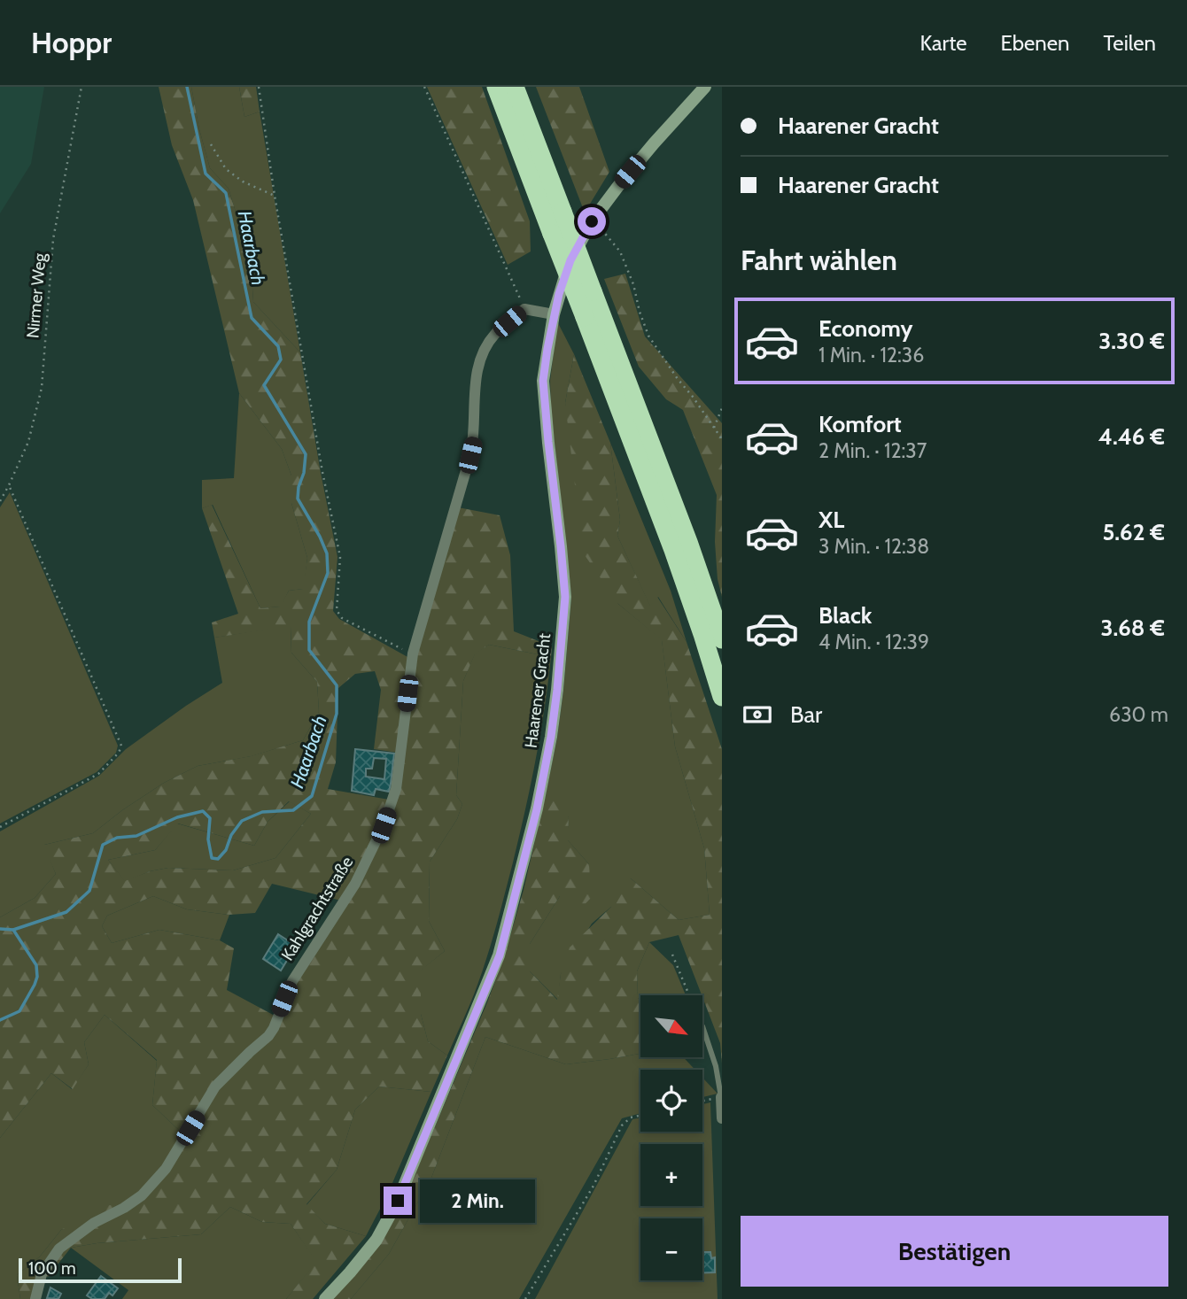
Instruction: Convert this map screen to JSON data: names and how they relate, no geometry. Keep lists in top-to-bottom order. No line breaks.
{"streets":{"main road":["Haarener Gracht"],"street":["Kahlgrachtstraße"],"path":["Nirmer Weg"]},"water":["Haarbach"],"scale_bar":"100 m","north":"bottom right","page":{"header":"Hoppr","nav":["Karte","Ebenen","Teilen"],"banner":["Haarener Gracht","Haarener Gracht"],"heading":"Fahrt wählen","list":[{"name":"Economy","note":"1 Min. · 12:36","value":"3.30 €"},{"name":"Komfort","note":"2 Min. · 12:37","value":"4.46 €"},{"name":"XL","note":"3 Min. · 12:38","value":"5.62 €"},{"name":"Black","note":"4 Min. · 12:39","value":"3.68 €"}],"pay":["Bar","630 m"],"map_buttons":["+","−"],"bubble":"2 Min.","buttons":"Bestätigen","scale":"100 m"}}
